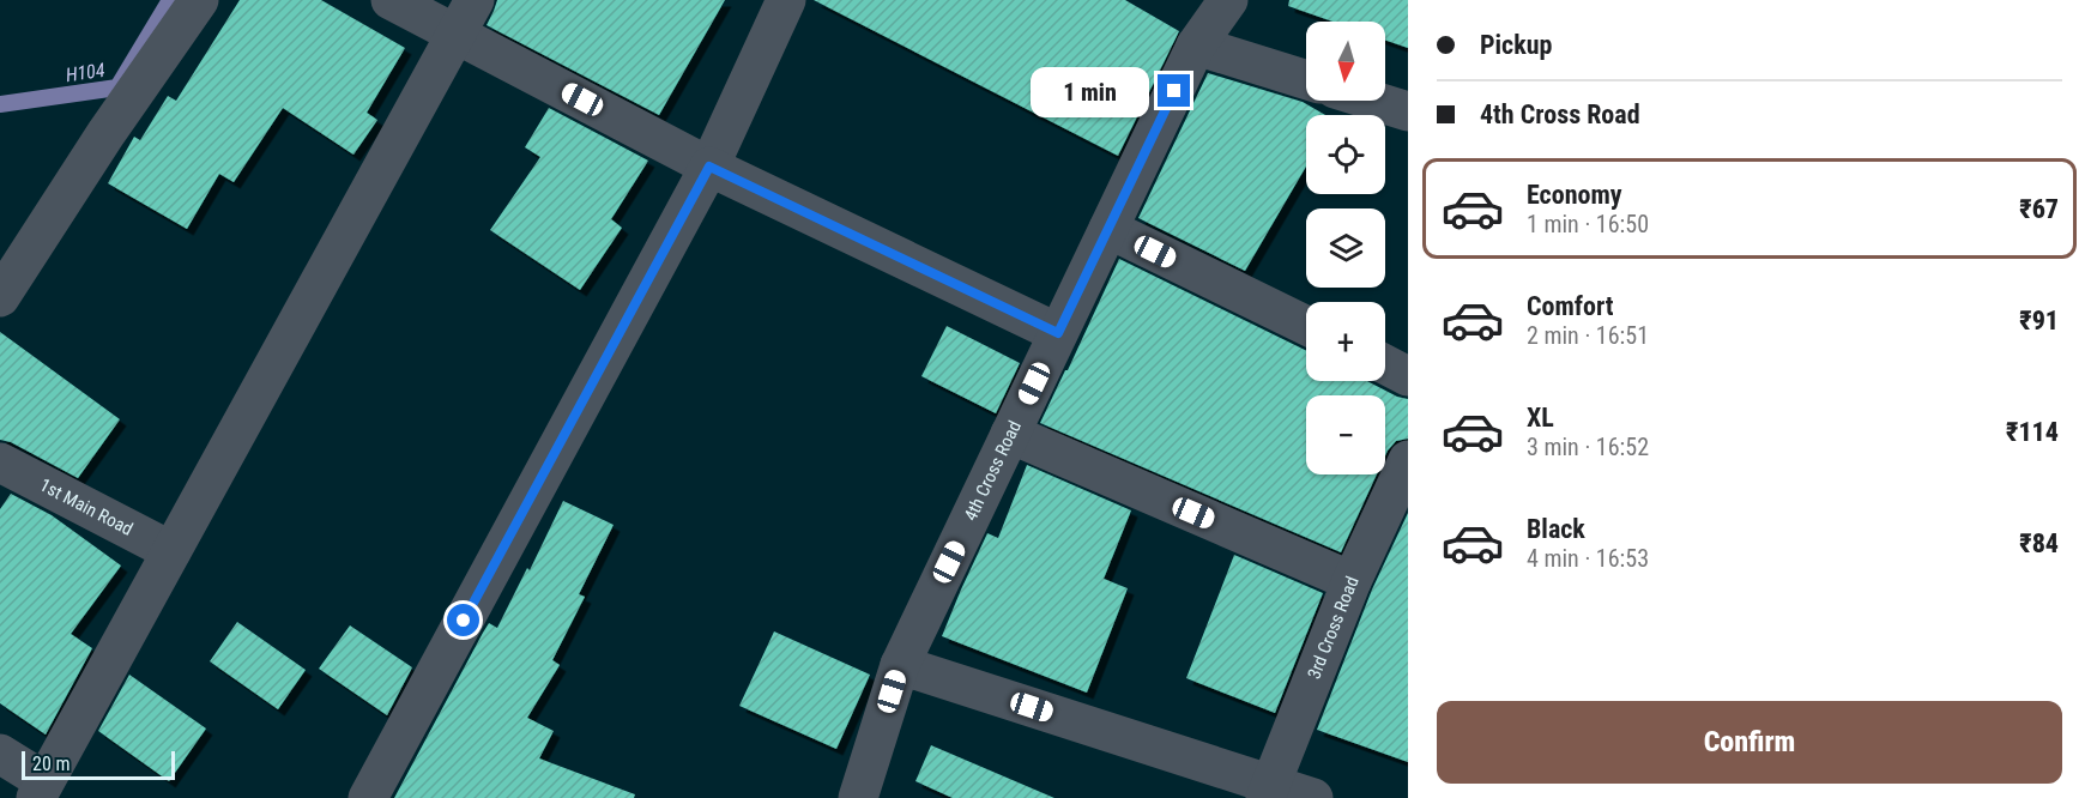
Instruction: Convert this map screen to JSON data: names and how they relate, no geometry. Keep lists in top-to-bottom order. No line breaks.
{"streets":{"street":["4th Cross Road","1st Main Road","3rd Cross Road"]},"water":["H104"],"scale_bar":"20 m","north":"bottom","page":{"banner":["Pickup","4th Cross Road"],"map_buttons":["+","−"],"bubble":"1 min","list":[{"name":"Economy","note":"1 min · 16:50","value":"₹67"},{"name":"Comfort","note":"2 min · 16:51","value":"₹91"},{"name":"XL","note":"3 min · 16:52","value":"₹114"},{"name":"Black","note":"4 min · 16:53","value":"₹84"}],"buttons":"Confirm","scale":"20 m"}}
